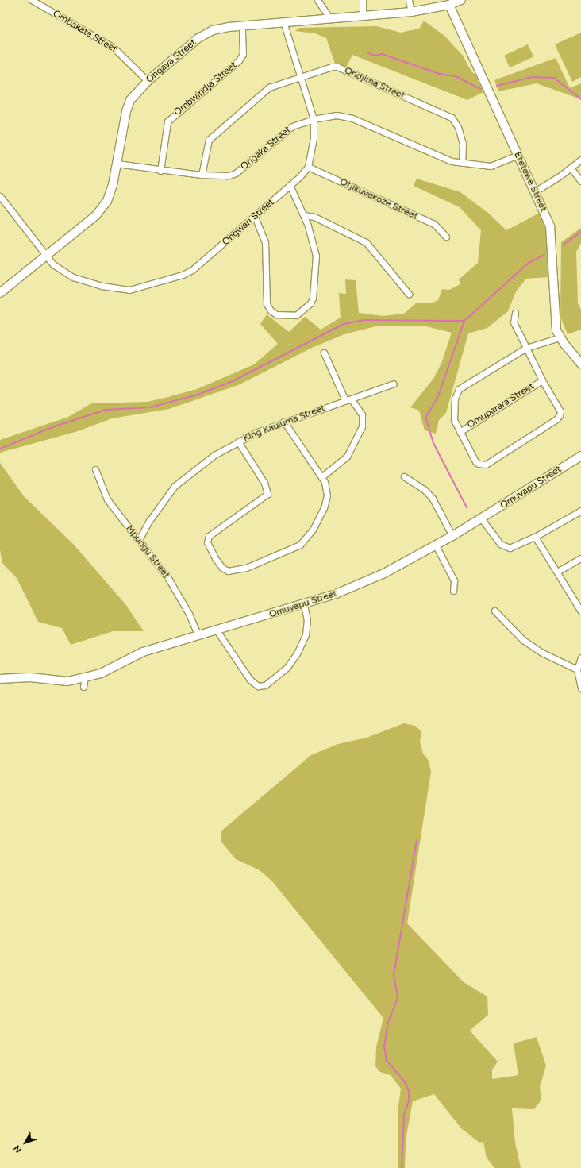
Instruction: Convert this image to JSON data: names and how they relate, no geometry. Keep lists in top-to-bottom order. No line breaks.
{"streets":{"street":["Ombakata Street","Ongava Street","Ondjima Street","Ombwindja Street","Ongaka Street","Etetewe Street","Otjikuvekoze Street","Ongwari Street","Omuparara Street","King Kauluma Street","Omuvapu Street","Mpungu Street"]},"crossings":[["Ombakata Street","Ongava Street"],["Ongava Street","Ombwindja Street"],["Ongava Street","Ongaka Street"],["Ongava Street","Etetewe Street"],["Ongava Street","Ongwari Street"],["Ondjima Street","Ongaka Street"],["Ombwindja Street","Ongaka Street"],["Ongaka Street","Etetewe Street"],["Otjikuvekoze Street","Ongwari Street"],["King Kauluma Street","Mpungu Street"],["Omuvapu Street","Mpungu Street"]],"north":"bottom left"}
